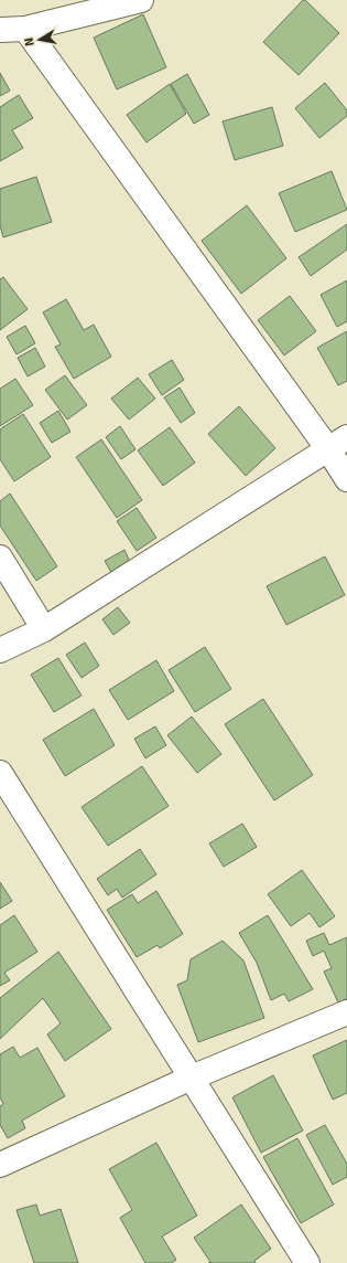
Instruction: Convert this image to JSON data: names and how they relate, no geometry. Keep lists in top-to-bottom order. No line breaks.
{"north":"left"}
